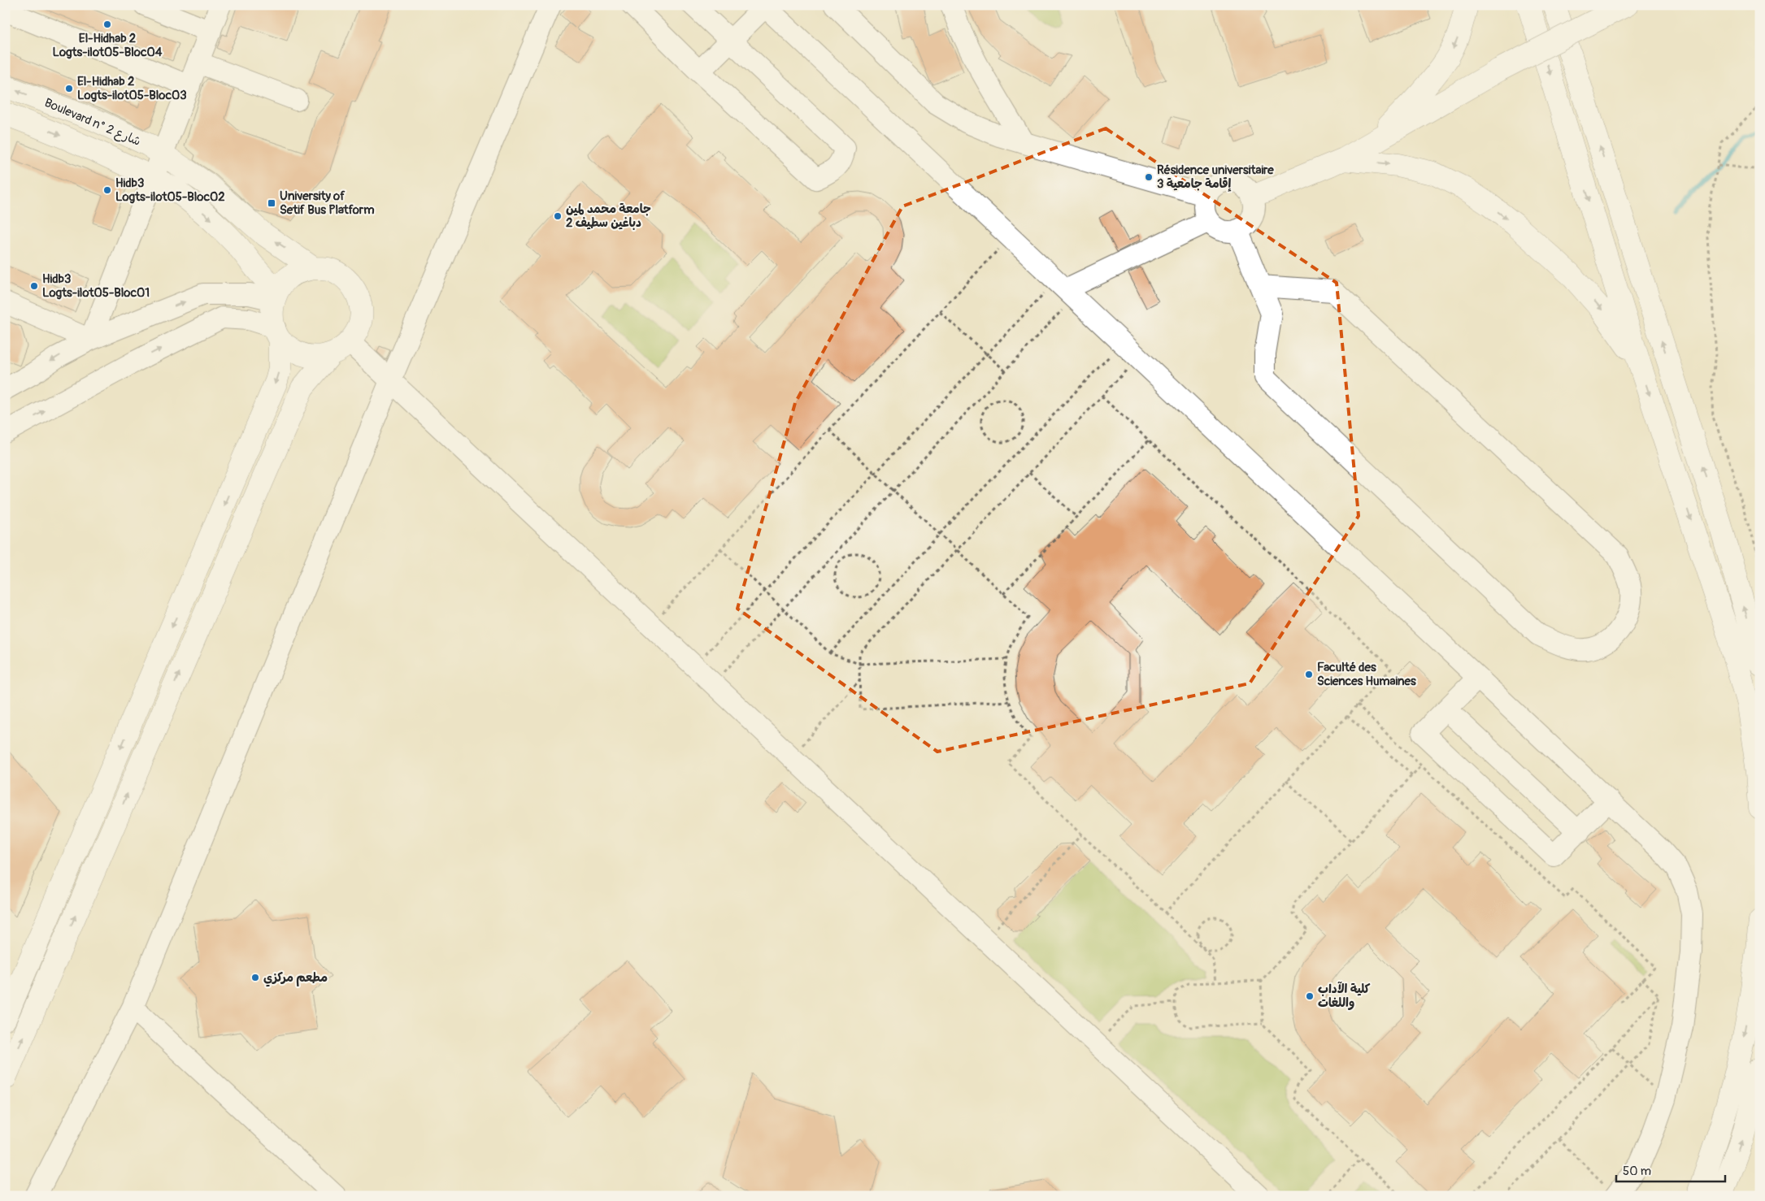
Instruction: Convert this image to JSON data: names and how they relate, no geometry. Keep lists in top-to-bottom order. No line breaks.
{"streets":{"main road":["Boulevard n° شارع 2"]},"places":{"other":["El-Hidhab 2 Logts-ilot05-Bloc04","El-Hidhab 2 Logts-ilot05-Bloc03","Résidence universitaire إقامة جامعية 3","Hidb3 Logts-ilot05-Bloc02","جامعة محمد لمين دباغين سطيف 2","Hidb3 Logts-ilot05-Bloc01","Faculté des Sciences Humaines","مطعم مركزي","كلية الآداب واللغات"],"transit":["University of Setif Bus Platform"]},"scale_bar":"50 m"}
